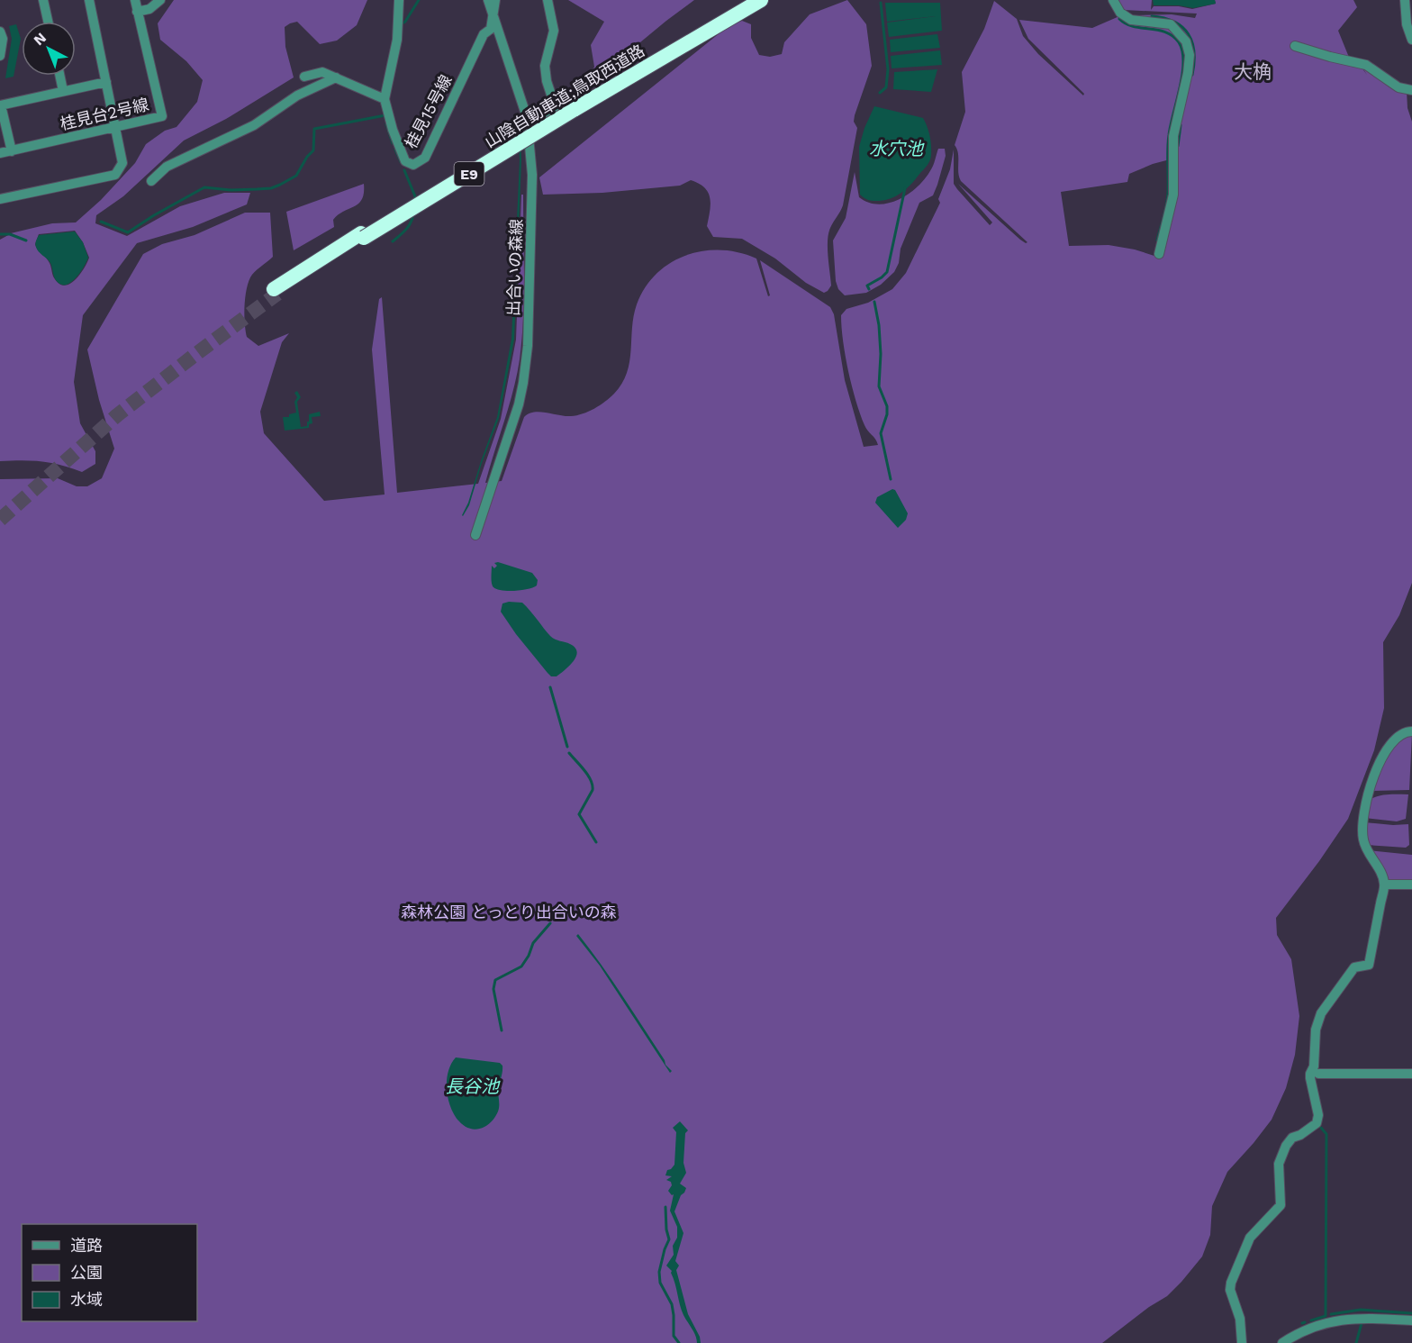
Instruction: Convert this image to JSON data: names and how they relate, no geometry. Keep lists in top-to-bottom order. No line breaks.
{"streets":{"highway":["山陰自動車道;鳥取西道路","E9"],"street":["桂見15号線","桂見台2号線","出合いの森線"]},"crossings":[["桂見15号線","出合いの森線"]],"districts":["大桷"],"water":["水穴池","長谷池"],"parks":["森林公園 とっとり出合いの森"],"legend":["道路","公園","水域"],"north":"top left"}
